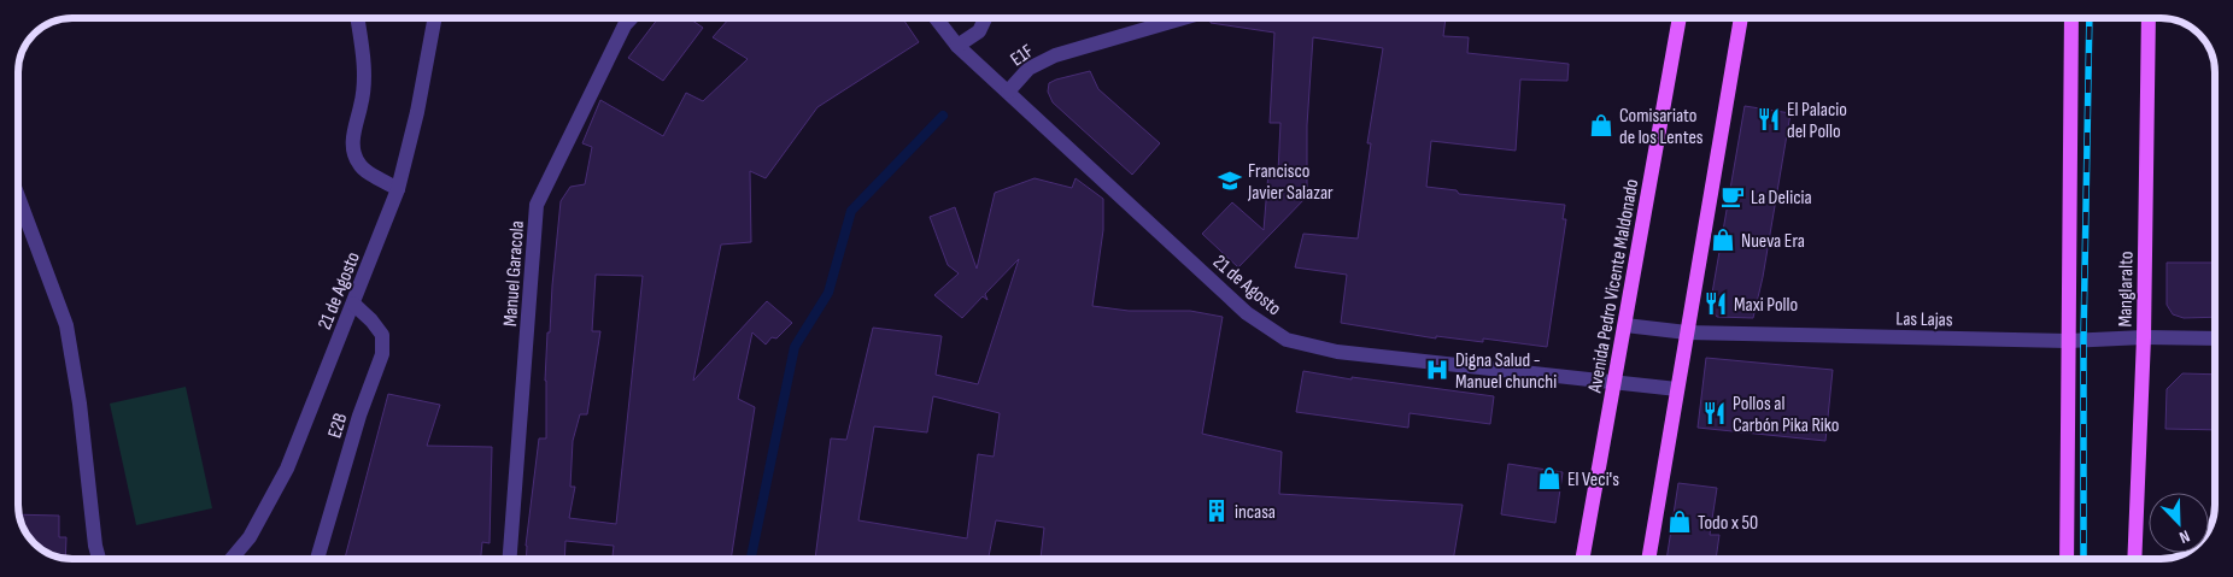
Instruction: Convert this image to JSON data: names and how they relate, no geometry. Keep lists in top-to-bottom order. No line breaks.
{"streets":{"main road":["Avenida Pedro Vicente Maldonado","Manglaralto"],"street":["E1F","Manuel Garacola","21 de Agosto","Las Lajas","E2B"]},"crossings":[["E1F","21 de Agosto"],["21 de Agosto","Avenida Pedro Vicente Maldonado"],["21 de Agosto","E2B"],["Avenida Pedro Vicente Maldonado","Las Lajas"],["Manglaralto","Las Lajas"]],"places":{"restaurant":["El Palacio del Pollo","Maxi Pollo","Pollos al Carbón Pika Riko"],"shop":["Comisariato de los Lentes","Nueva Era","El Veci's","Todo x 50"],"school or university":["Francisco Javier Salazar"],"cafe":["La Delicia"],"hospital":["Digna Salud - Manuel chunchi"],"building":["incasa"]},"north":"bottom right"}
